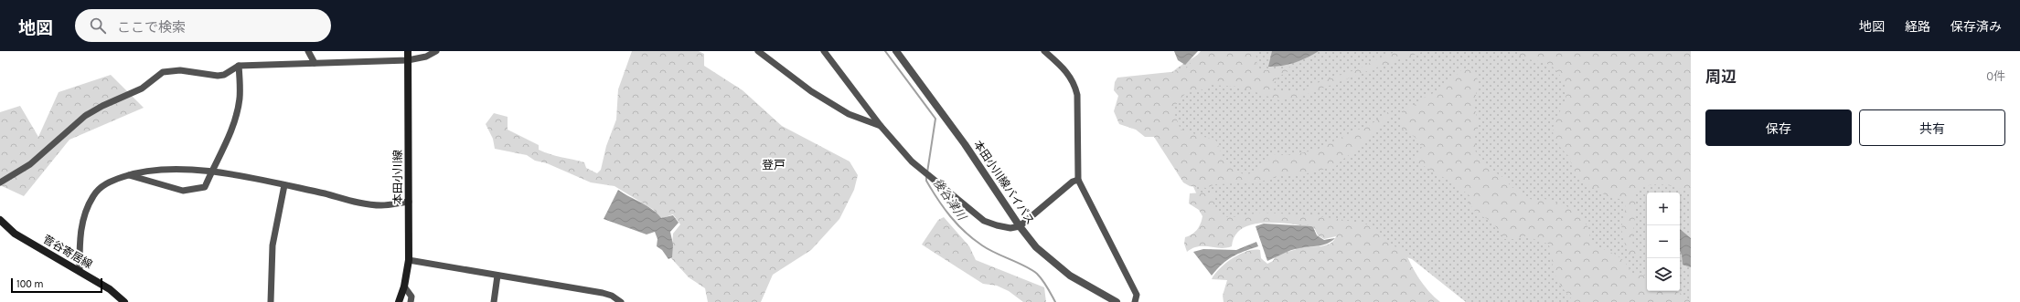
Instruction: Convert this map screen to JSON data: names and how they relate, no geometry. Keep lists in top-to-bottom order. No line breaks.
{"streets":{"main road":["本田小川線","菅谷寄居線"],"street":["本田小川線バイパス"]},"districts":["登戸"],"water":["後谷津川"],"scale_bar":"100 m","page":{"header":"地図","search":"ここで検索","nav":["地図","経路","保存済み"],"heading":["周辺","0件"],"buttons":["保存","共有"],"map_buttons":["+","−"],"scale":"100 m"}}
